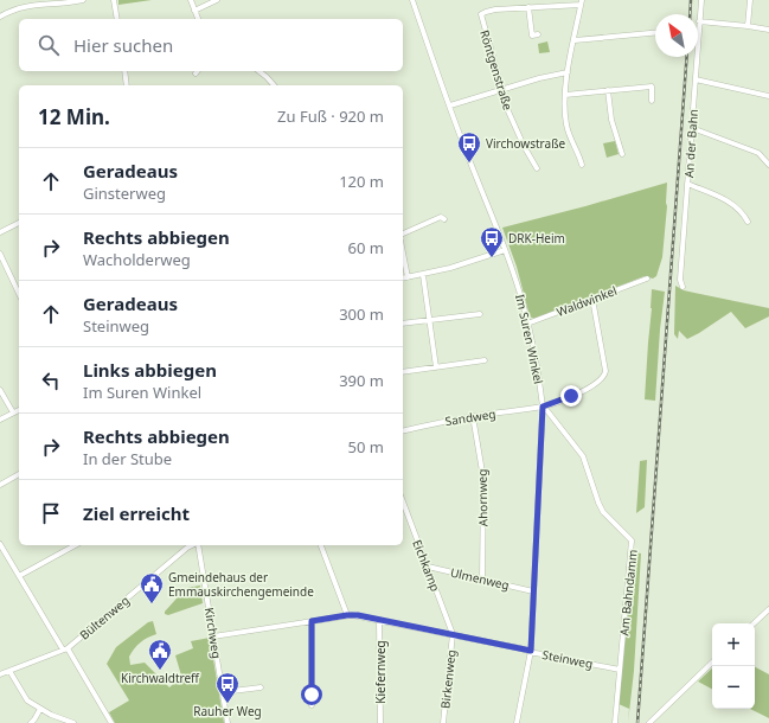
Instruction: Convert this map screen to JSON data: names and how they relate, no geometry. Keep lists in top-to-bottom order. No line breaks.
{"streets":{"street":["Röntgenstraße","An der Bahn","Waldwinkel","Im Suren Winkel","Sandweg","Ahornweg","Eichkamp","Ulmenweg","Am Bahndamm","Bültenweg","Kirchweg","Steinweg","Kiefernweg","Birkenweg"]},"crossings":[["Waldwinkel","Im Suren Winkel"],["Waldwinkel","Sandweg"],["Im Suren Winkel","Sandweg"],["Im Suren Winkel","Ulmenweg"],["Im Suren Winkel","Am Bahndamm"],["Im Suren Winkel","Steinweg"],["Sandweg","Ahornweg"],["Sandweg","Am Bahndamm"],["Ahornweg","Ulmenweg"],["Eichkamp","Ulmenweg"],["Eichkamp","Steinweg"],["Eichkamp","Birkenweg"],["Am Bahndamm","Steinweg"],["Kirchweg","Steinweg"],["Steinweg","Kiefernweg"],["Steinweg","Birkenweg"]],"places":{"bus stop":["Virchowstraße","DRK-Heim","Rauher Weg"],"public building":["Gmeindehaus der Emmauskirchengemeinde","Kirchwaldtreff"]},"north":"top left","page":{"search":"Hier suchen","heading":["12 Min.","Zu Fuß · 920 m"],"list":[["Geradeaus","Ginsterweg","120 m"],["Rechts abbiegen","Wacholderweg","60 m"],["Geradeaus","Steinweg","300 m"],["Links abbiegen","Im Suren Winkel","390 m"],["Rechts abbiegen","In der Stube","50 m"],"Ziel erreicht"],"map_buttons":["+","−"]}}
